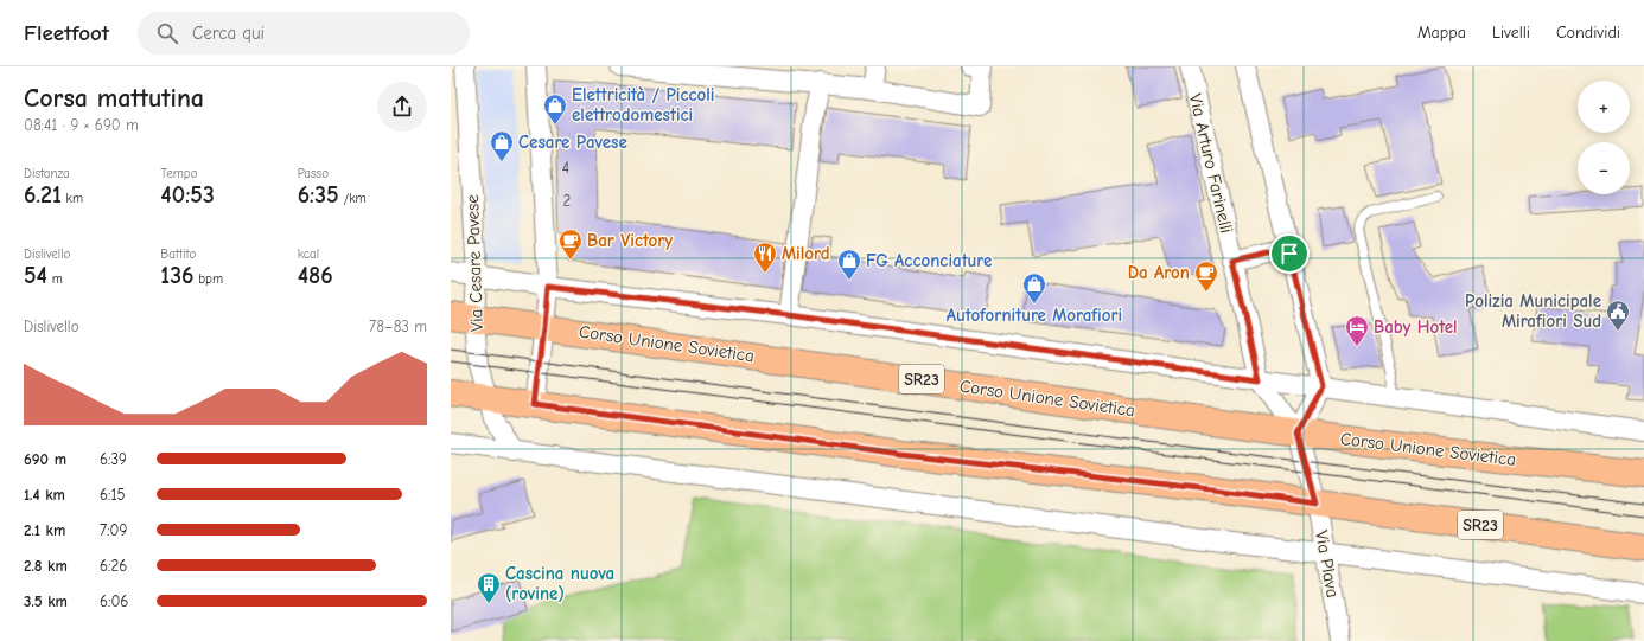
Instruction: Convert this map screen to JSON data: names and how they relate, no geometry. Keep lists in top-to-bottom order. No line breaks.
{"streets":{"main road":["Corso Unione Sovietica","SR23"],"street":["Via Arturo Farinelli","Via Cesare Pavese","Via Plava"]},"crossings":[["Via Arturo Farinelli","Corso Unione Sovietica"],["Via Arturo Farinelli","Via Plava"],["Via Cesare Pavese","Corso Unione Sovietica"],["Via Cesare Pavese","SR23"],["Corso Unione Sovietica","Via Plava"],["SR23","Via Plava"]],"places":{"shop":["Elettricità / Piccoli elettrodomestici","Cesare Pavese","FG Acconciature","Autoforniture Morafiori"],"cafe":["Bar Victory","Da Aron"],"restaurant":["Milord"],"public building":["Polizia Municipale Mirafiori Sud"],"hotel":["Baby Hotel"],"building":["Cascina nuova (rovine)"]},"house_numbers":["4","2"],"page":{"header":"Fleetfoot","search":"Cerca qui","nav":["Mappa","Livelli","Condividi"],"heading":["Corsa mattutina","08:41 · 9 × 690 m"],"map_buttons":["+","−"],"stats":[["Distanza","6.21 km"],["Tempo","40:53"],["Passo","6:35 /km"],["Dislivello","54 m"],["Battito","136 bpm"],["kcal","486"]],"chart":["Dislivello","78–83 m"],"list":[{"name":"690 m","note":"6:39"},{"name":"1.4 km","note":"6:15"},{"name":"2.1 km","note":"7:09"},{"name":"2.8 km","note":"6:26"},{"name":"3.5 km","note":"6:06"}]}}
